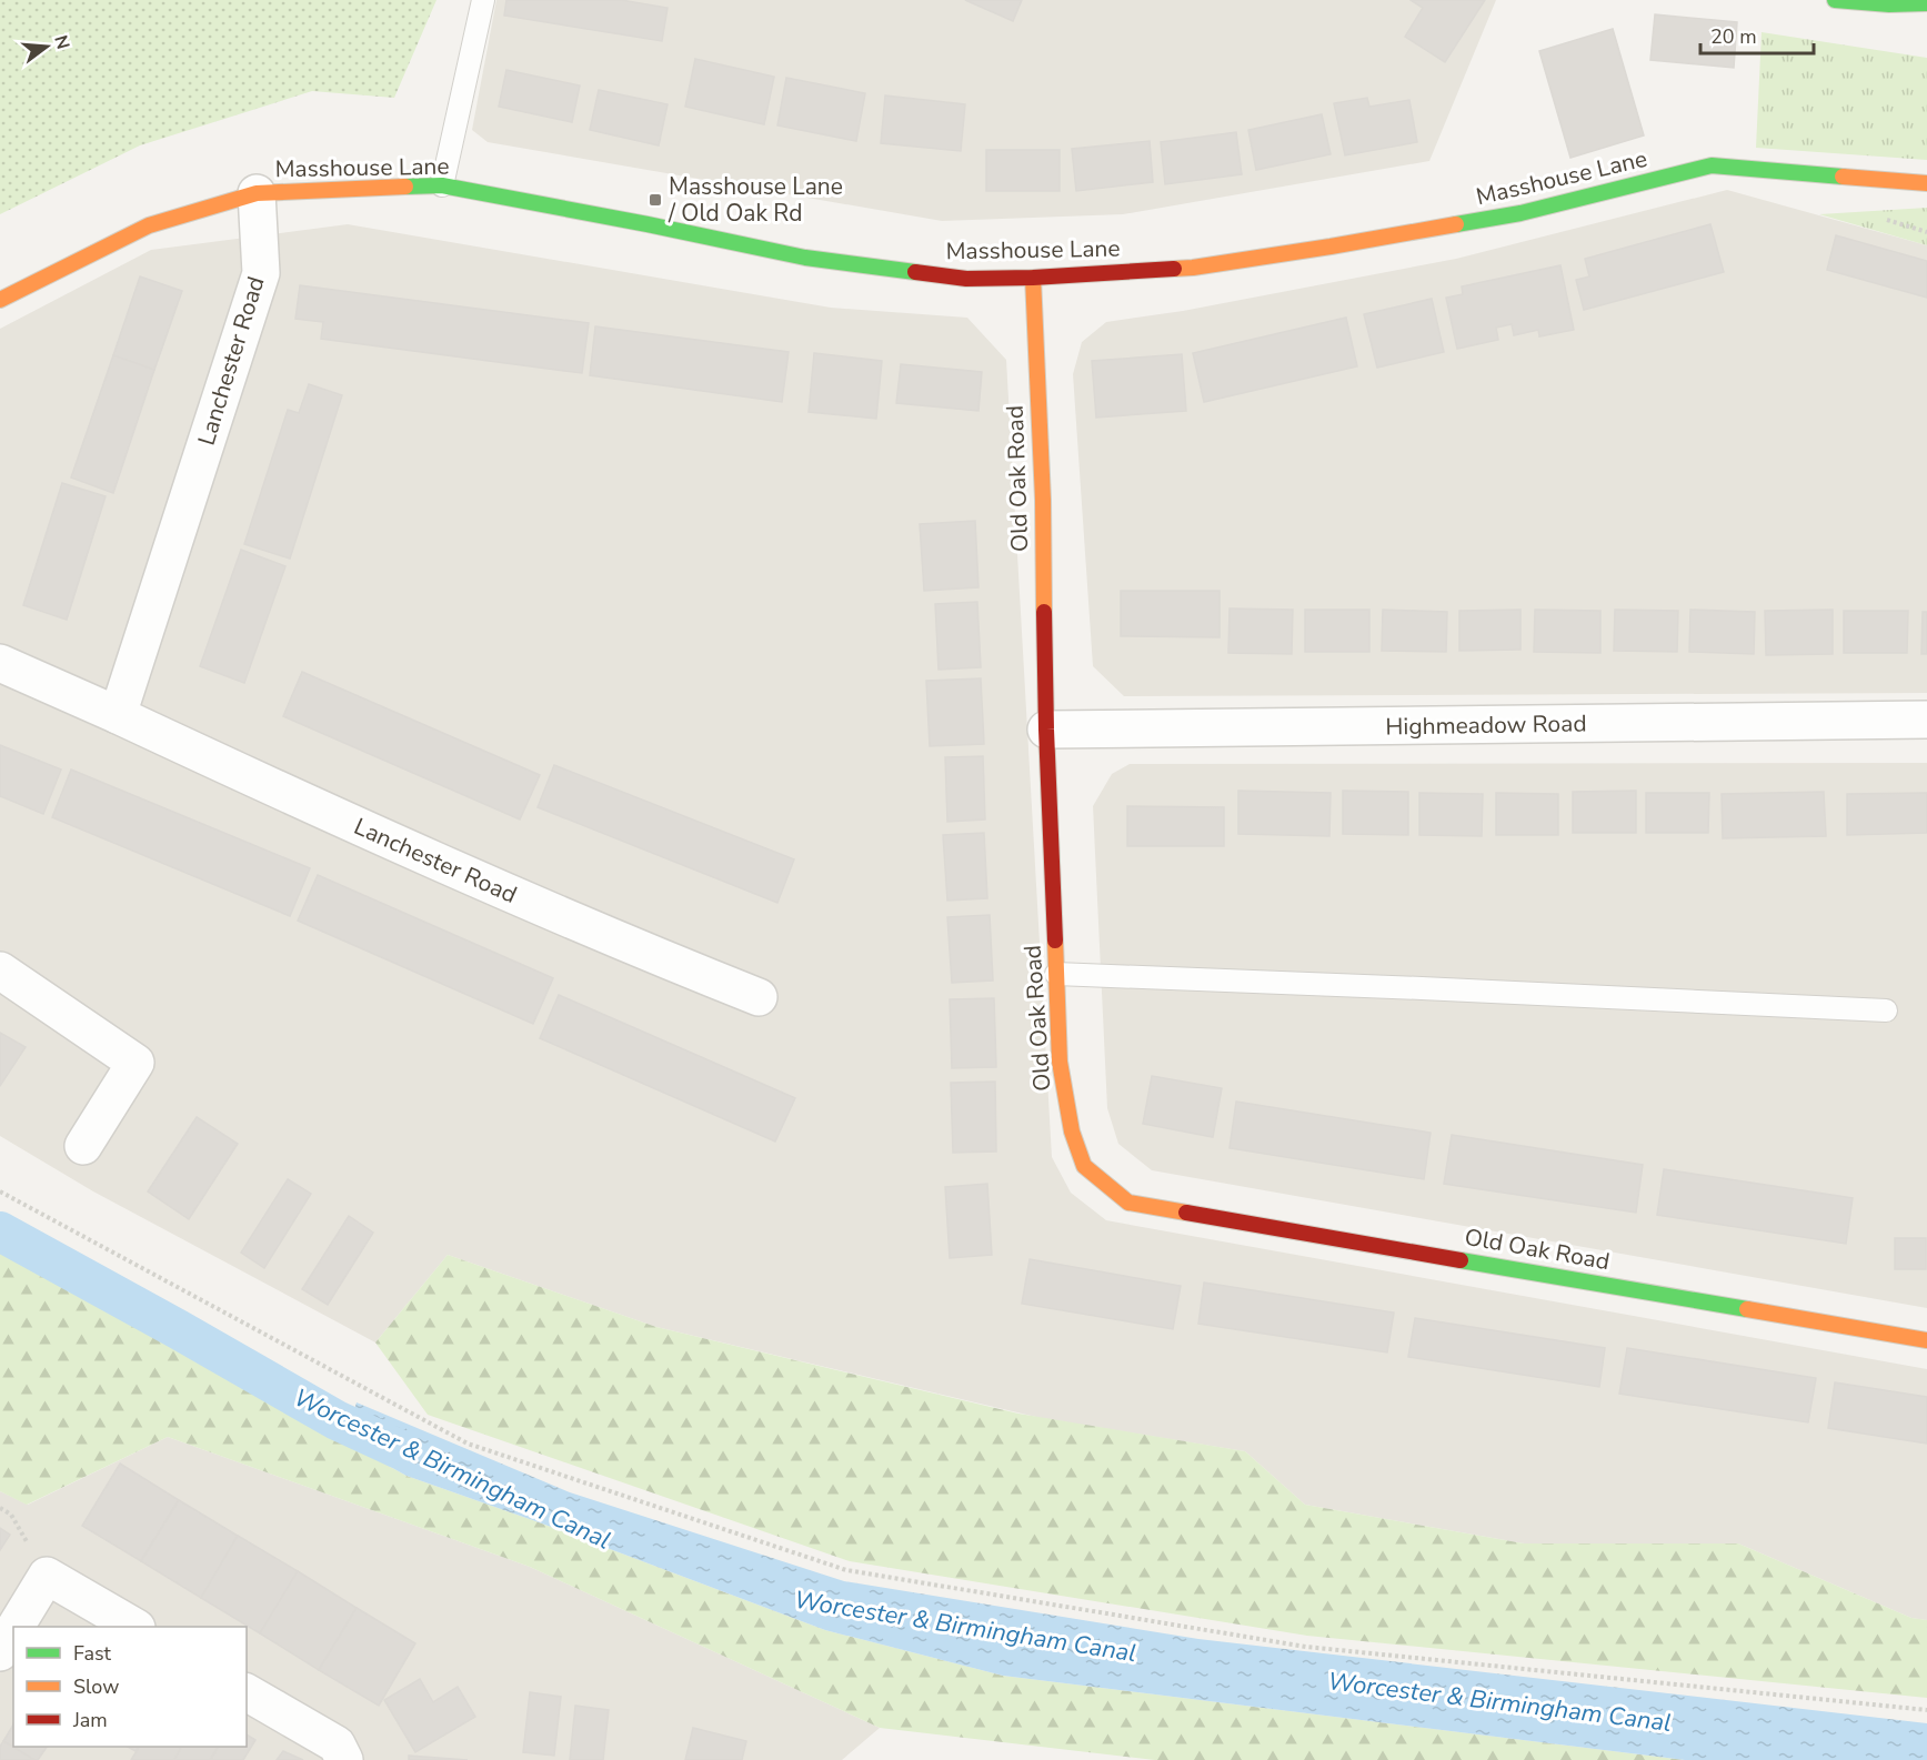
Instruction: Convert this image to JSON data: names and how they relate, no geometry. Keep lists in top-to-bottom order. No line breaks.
{"streets":{"main road":["Masshouse Lane","Old Oak Road"],"street":["Lanchester Road","Highmeadow Road"]},"crossings":[["Masshouse Lane","Lanchester Road"],["Masshouse Lane","Old Oak Road"],["Old Oak Road","Highmeadow Road"]],"water":["Worcester & Birmingham Canal"],"places":{"transit":["Masshouse Lane / Old Oak Rd"]},"legend":["Fast","Slow","Jam"],"scale_bar":"20 m","north":"right"}
